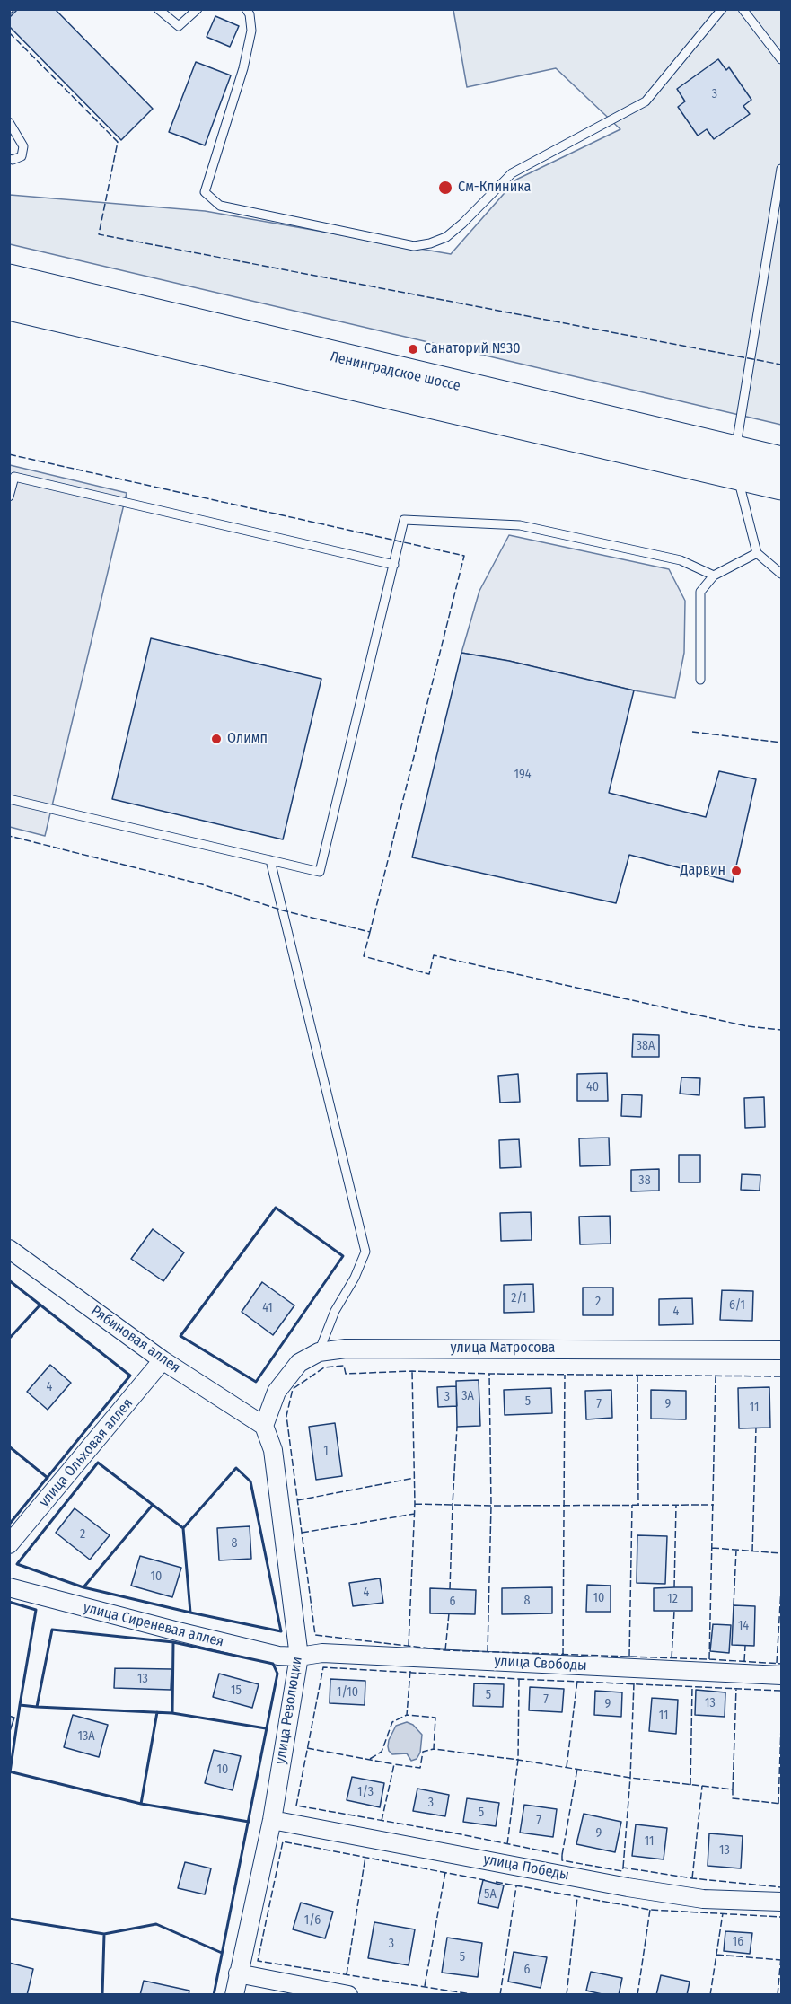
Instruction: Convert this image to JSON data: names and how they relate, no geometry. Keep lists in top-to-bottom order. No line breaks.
{"streets":{"highway":["Ленинградское шоссе"],"street":["Рябиновая аллея","улица Матросова","улица Ольховая аллея","улица Сиреневая аллея","улица Свободы","улица Революции","улица Победы"]},"crossings":[["Рябиновая аллея","улица Матросова"],["Рябиновая аллея","улица Ольховая аллея"],["Рябиновая аллея","улица Революции"],["улица Матросова","улица Революции"],["улица Сиреневая аллея","улица Свободы"],["улица Сиреневая аллея","улица Революции"],["улица Свободы","улица Революции"],["улица Революции","улица Победы"]],"places":["См-Клиника","Санаторий №30","Олимп","Дарвин"],"house_numbers":["3","194","38А","40","38","2/1","2","6/1","41","4","4","3А","3","5","7","9","11","1","2","8","10","4","10","12","8","6","14","13","15","1/10","5","7","13","9","11","13А","10","1/3","3","5","7","9","11","13","5А","1/6","16","3","5","6"]}
